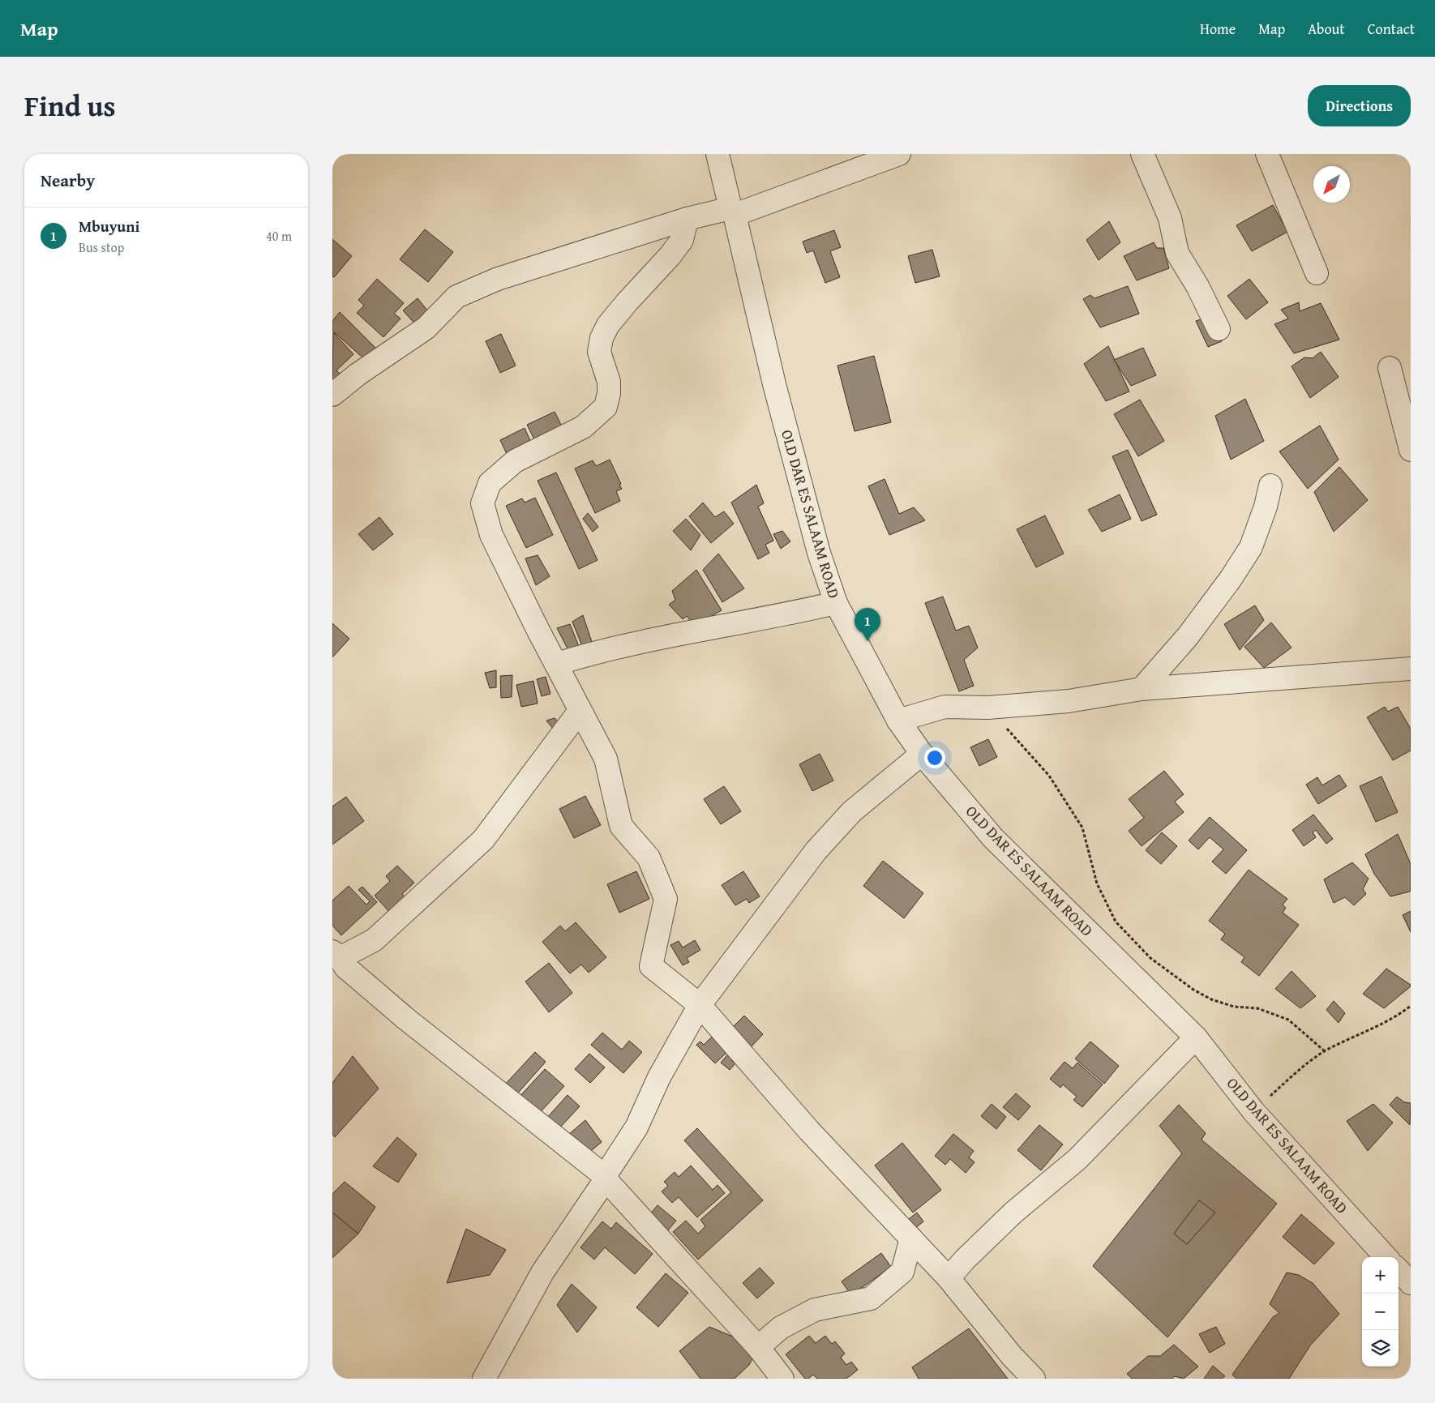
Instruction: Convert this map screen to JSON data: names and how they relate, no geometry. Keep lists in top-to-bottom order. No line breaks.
{"streets":{"street":["OLD DAR ES SALAAM ROAD"]},"north":"bottom left","page":{"header":"Map","nav":["Home","Map","About","Contact"],"title":"Find us","buttons":"Directions","heading":"Nearby","list":[{"mark":"1","name":"Mbuyuni","note":"Bus stop","value":"40 m"}],"pins":"1","map_buttons":["+","−"]}}
